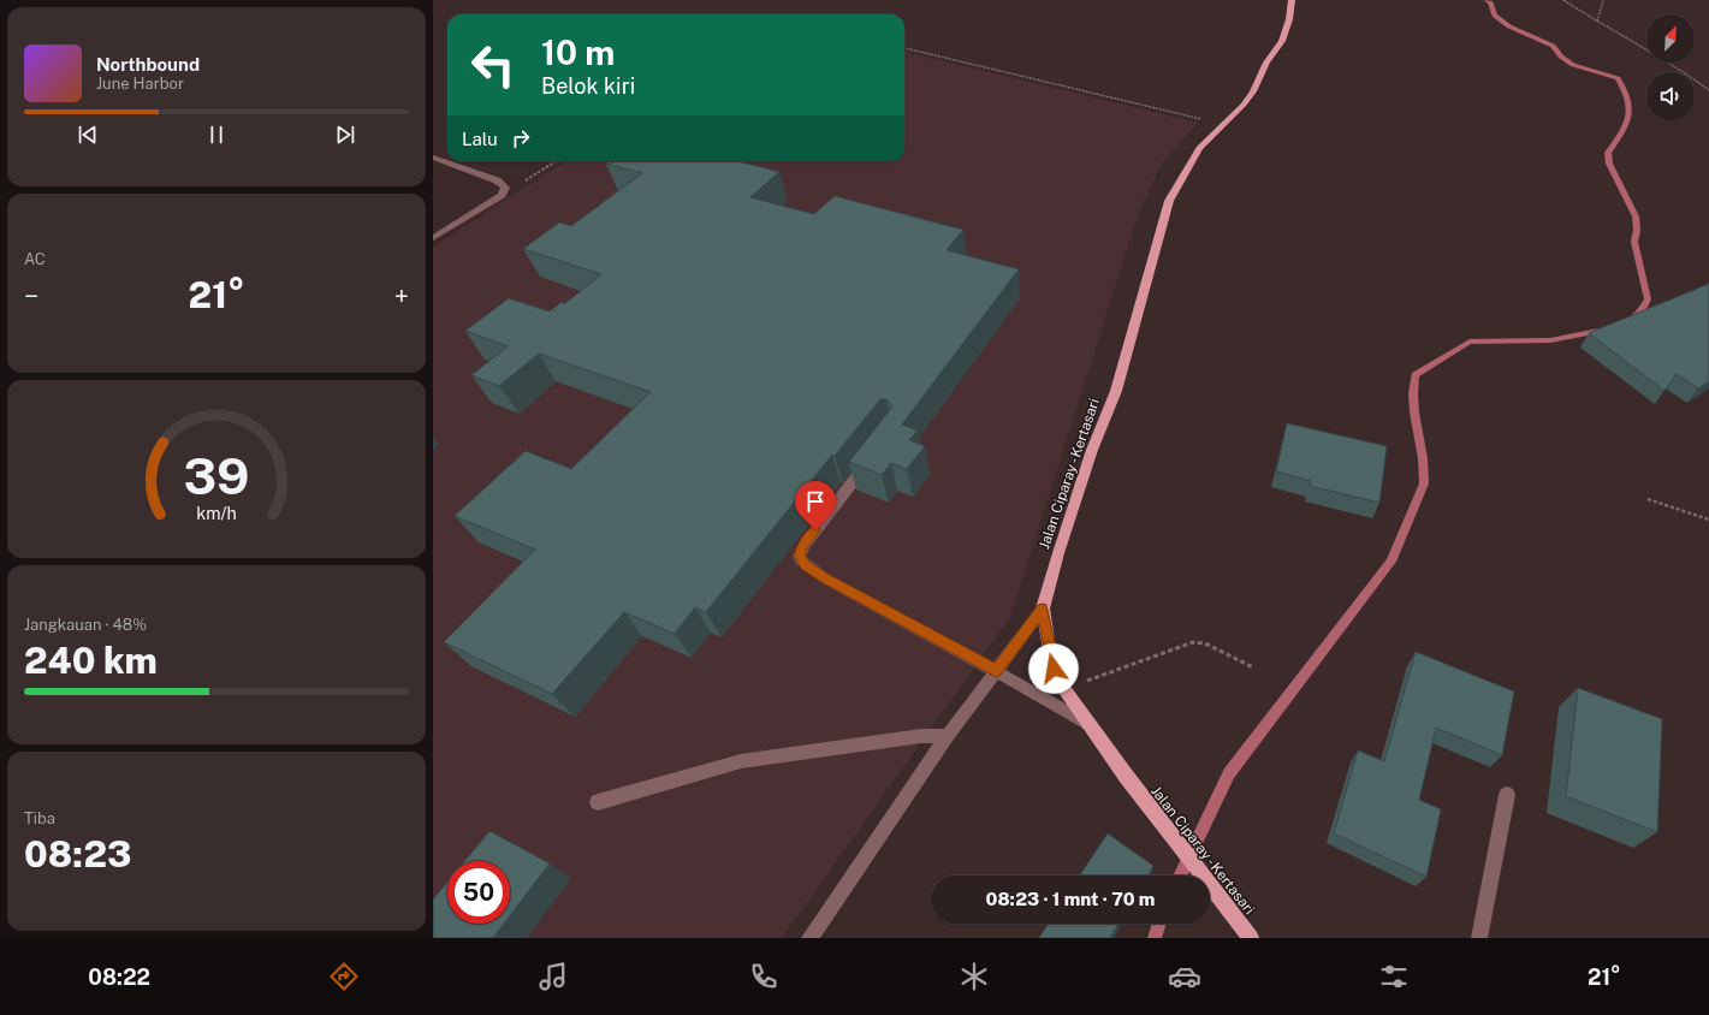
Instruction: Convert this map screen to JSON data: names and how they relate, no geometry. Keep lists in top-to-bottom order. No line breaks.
{"streets":{"main road":["Jalan Ciparay - Kertasari"]},"north":"top right","page":{"turn":["10 m","Belok kiri"],"song":["Northbound","June Harbor"],"then":"Lalu","tile":["AC",["Jangkauan · 48%","240 km"],["Tiba","08:23"]],"heat":["−","21°","+"],"limit":"50","trip":"08:23 · 1 mnt · 70 m","tabs":["08:22","21°"],"gauge":["39","km/h"]}}
